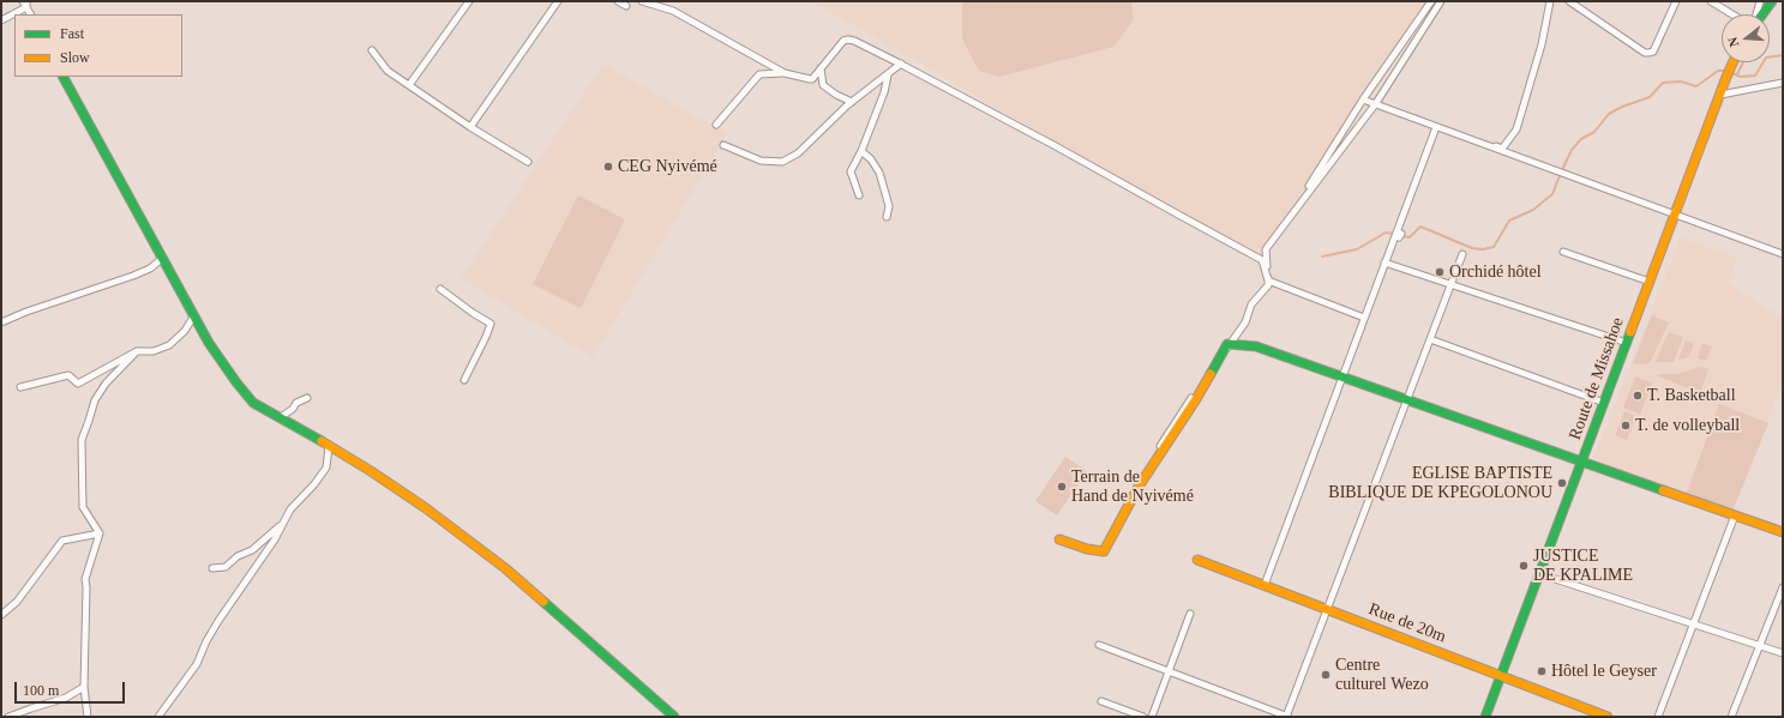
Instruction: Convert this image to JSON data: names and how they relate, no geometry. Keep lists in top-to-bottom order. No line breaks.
{"streets":{"street":["Route de Missahoe","Rue de 20m"]},"crossings":[["Route de Missahoe","Rue de 20m"]],"places":["CEG Nyivémé","Orchidé hôtel","T. Basketball","T. de volleyball","EGLISE BAPTISTE BIBLIQUE DE KPEGOLONOU","Terrain de Hand de Nyivémé","JUSTICE DE KPALIME","Hôtel le Geyser","Centre culturel Wezo"],"legend":["Fast","Slow"],"scale_bar":"100 m","north":"left"}
